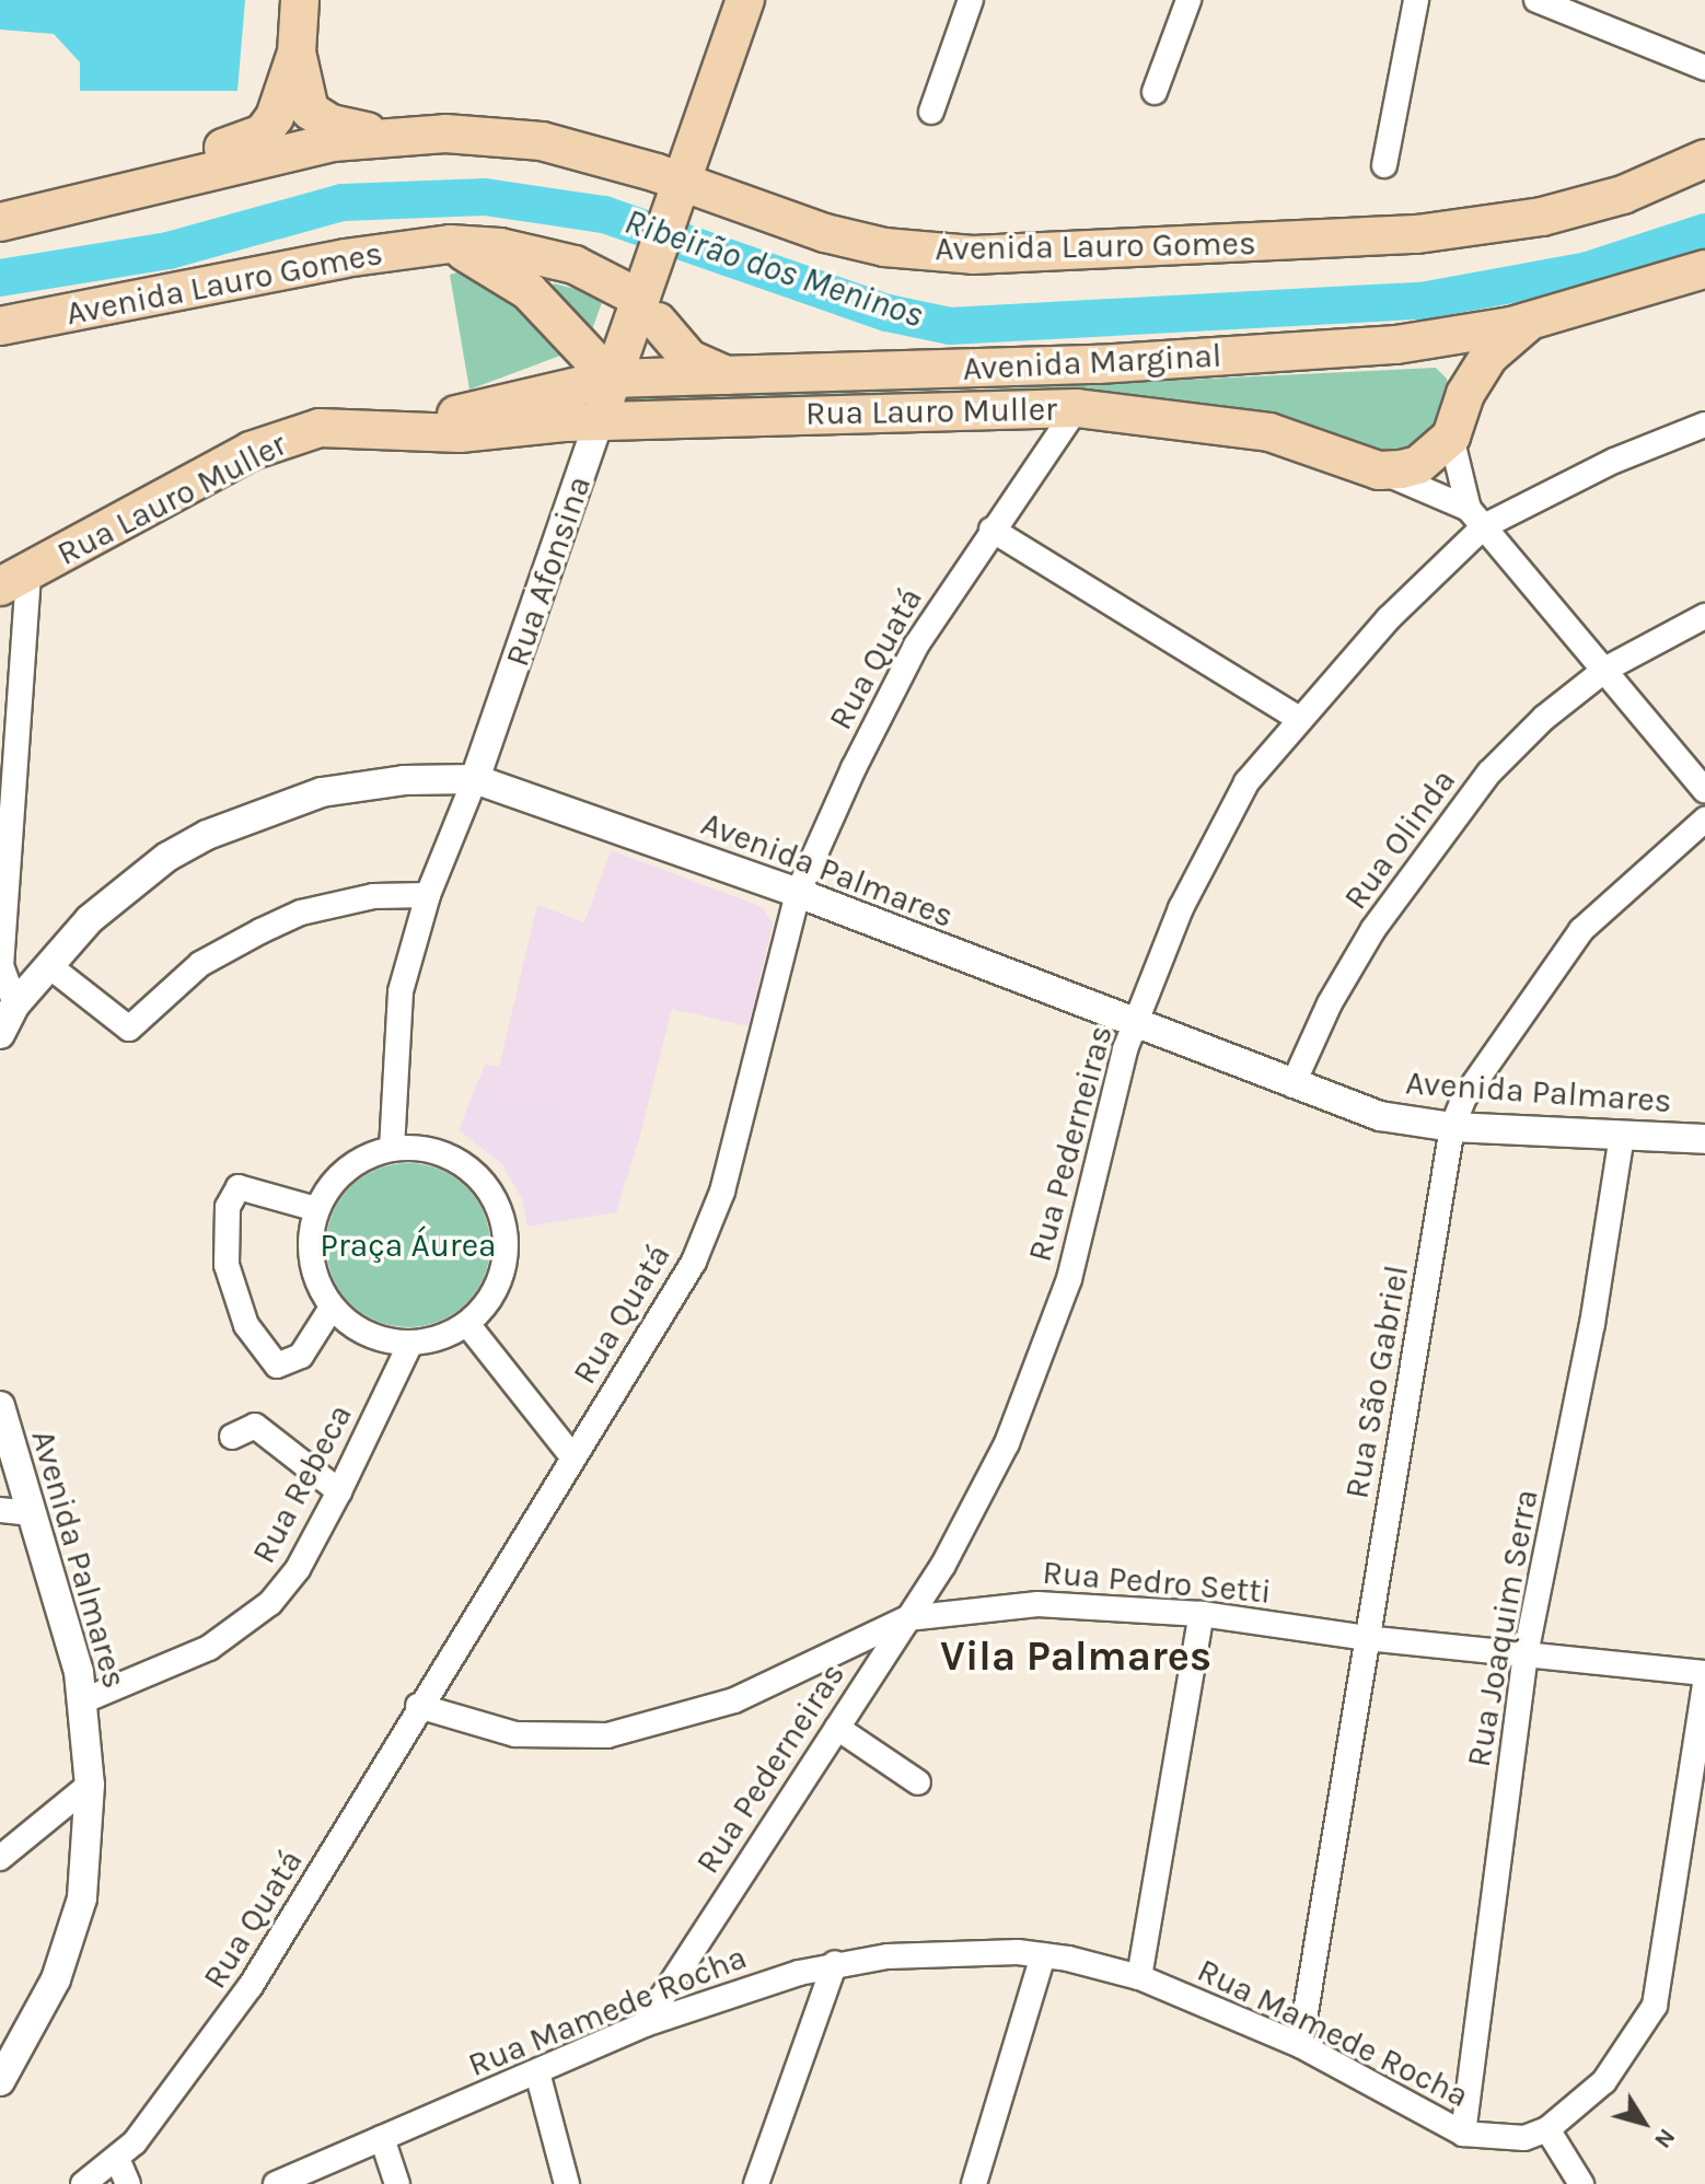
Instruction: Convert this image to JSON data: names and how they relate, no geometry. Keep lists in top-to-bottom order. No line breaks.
{"streets":{"main road":["Avenida Lauro Gomes","Avenida Marginal","Rua Lauro Muller","Rua Afonsina"],"street":["Rua Quatá","Rua Olinda","Avenida Palmares","Rua Pederneiras","Rua São Gabriel","Rua Rebeca","Rua Pedro Setti","Rua Joaquim Serra","Rua Mamede Rocha"]},"crossings":[["Avenida Lauro Gomes","Avenida Marginal"],["Avenida Lauro Gomes","Rua Afonsina"],["Avenida Marginal","Rua Lauro Muller"],["Avenida Marginal","Rua Afonsina"],["Rua Lauro Muller","Rua Afonsina"],["Rua Lauro Muller","Rua Quatá"],["Rua Afonsina","Avenida Palmares"],["Rua Afonsina","Rua Rebeca"],["Rua Quatá","Avenida Palmares"],["Rua Quatá","Rua Pedro Setti"],["Rua Olinda","Avenida Palmares"],["Avenida Palmares","Rua Pederneiras"],["Avenida Palmares","Rua São Gabriel"],["Avenida Palmares","Rua Rebeca"],["Avenida Palmares","Rua Joaquim Serra"],["Rua Pederneiras","Rua Pedro Setti"],["Rua Pederneiras","Rua Mamede Rocha"],["Rua São Gabriel","Rua Pedro Setti"],["Rua São Gabriel","Rua Mamede Rocha"],["Rua Pedro Setti","Rua Joaquim Serra"],["Rua Joaquim Serra","Rua Mamede Rocha"]],"districts":["Vila Palmares"],"water":["Ribeirão dos Meninos"],"parks":["Praça Áurea"],"north":"bottom right"}
